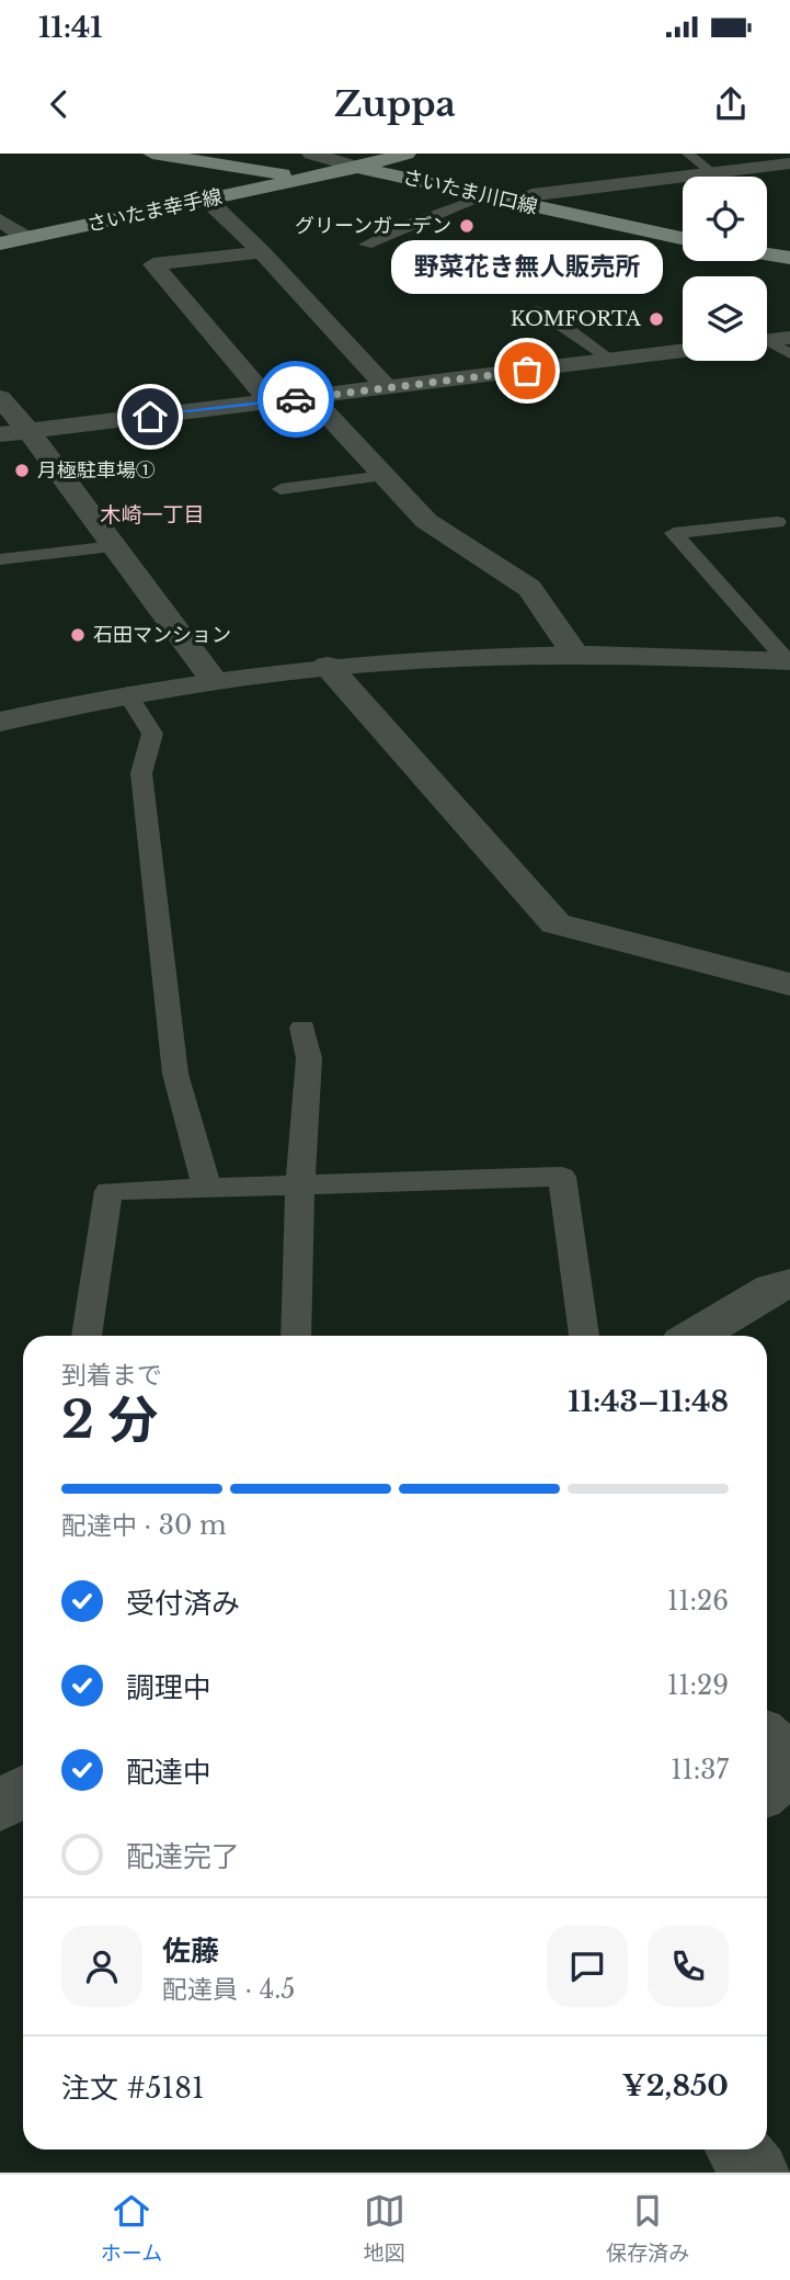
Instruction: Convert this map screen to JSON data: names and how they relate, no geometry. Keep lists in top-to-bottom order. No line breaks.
{"streets":{"main road":["さいたま川口線","さいたま幸手線"]},"crossings":[["さいたま川口線","さいたま幸手線"]],"districts":["木崎一丁目"],"places":["グリーンガーデン","KOMFORTA","野菜花き無人販売所","月極駐車場①","石田マンション"],"page":{"status":"11:41","header":"Zuppa","bubble":"野菜花き無人販売所","heading":["2 分","到着まで","11:43–11:48"],"panel":["佐藤","配達員 · 4.5","注文 #5181","¥2,850"],"bar":"配達中 · 30 m","list":[["受付済み","11:26"],["調理中","11:29"],["配達中","11:37"],"配達完了"],"tabs":["ホーム","地図","保存済み"]}}
